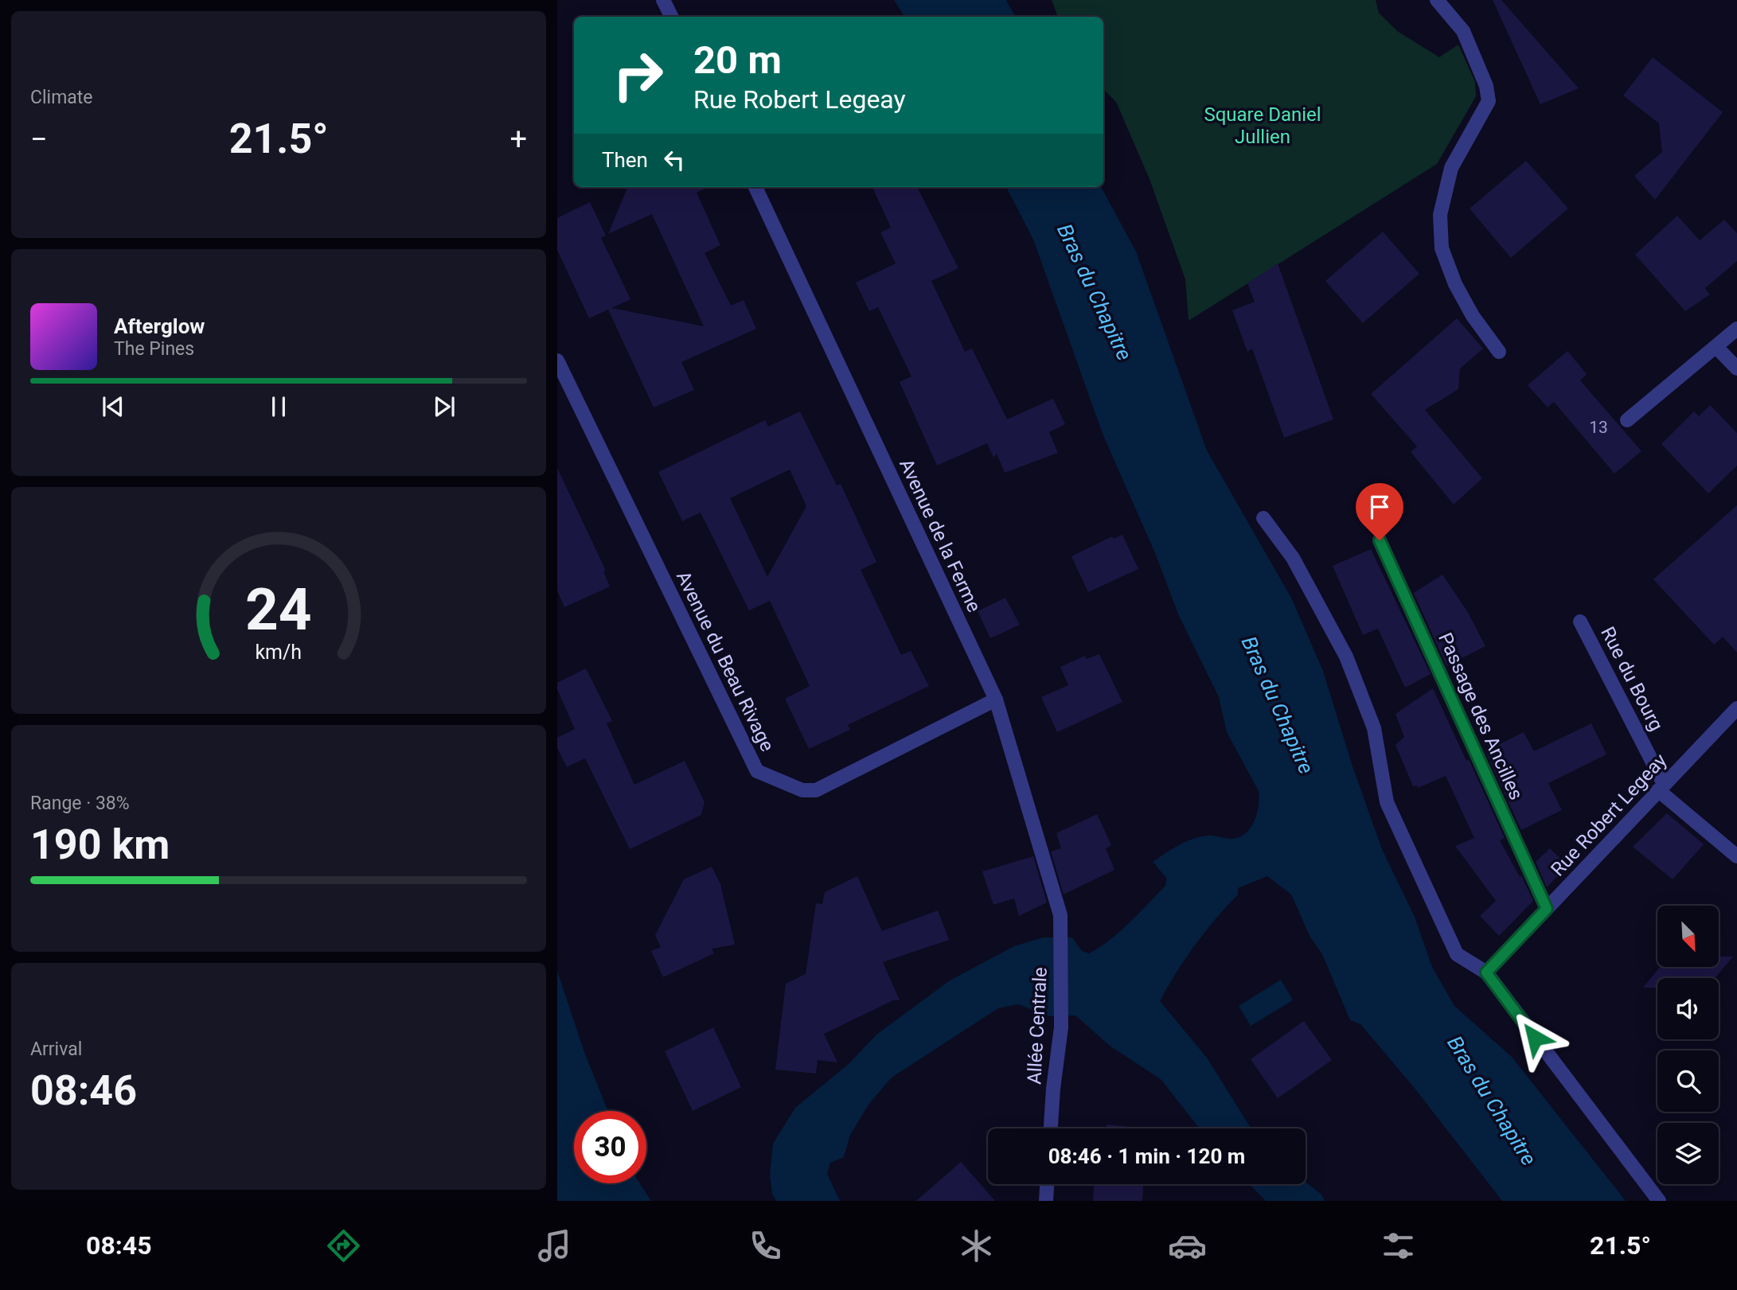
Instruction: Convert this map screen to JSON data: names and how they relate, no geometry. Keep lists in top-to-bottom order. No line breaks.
{"streets":{"street":["Avenue de la Ferme","Avenue du Beau Rivage","Rue du Bourg","Passage des Ancilles","Rue Robert Legeay","Allée Centrale"]},"crossings":[["Avenue de la Ferme","Avenue du Beau Rivage"],["Avenue de la Ferme","Allée Centrale"],["Rue du Bourg","Rue Robert Legeay"],["Passage des Ancilles","Rue Robert Legeay"]],"water":["Bras du Chapitre"],"parks":["Square Daniel Jullien"],"house_numbers":["13"],"north":"bottom right","page":{"tile":["Climate",["Range · 38%","190 km"],["Arrival","08:46"]],"turn":["20 m","Rue Robert Legeay"],"heat":["−","21.5°","+"],"then":"Then","song":["Afterglow","The Pines"],"limit":"30","trip":"08:46 · 1 min · 120 m","tabs":["08:45","21.5°"],"gauge":["24","km/h"]}}
